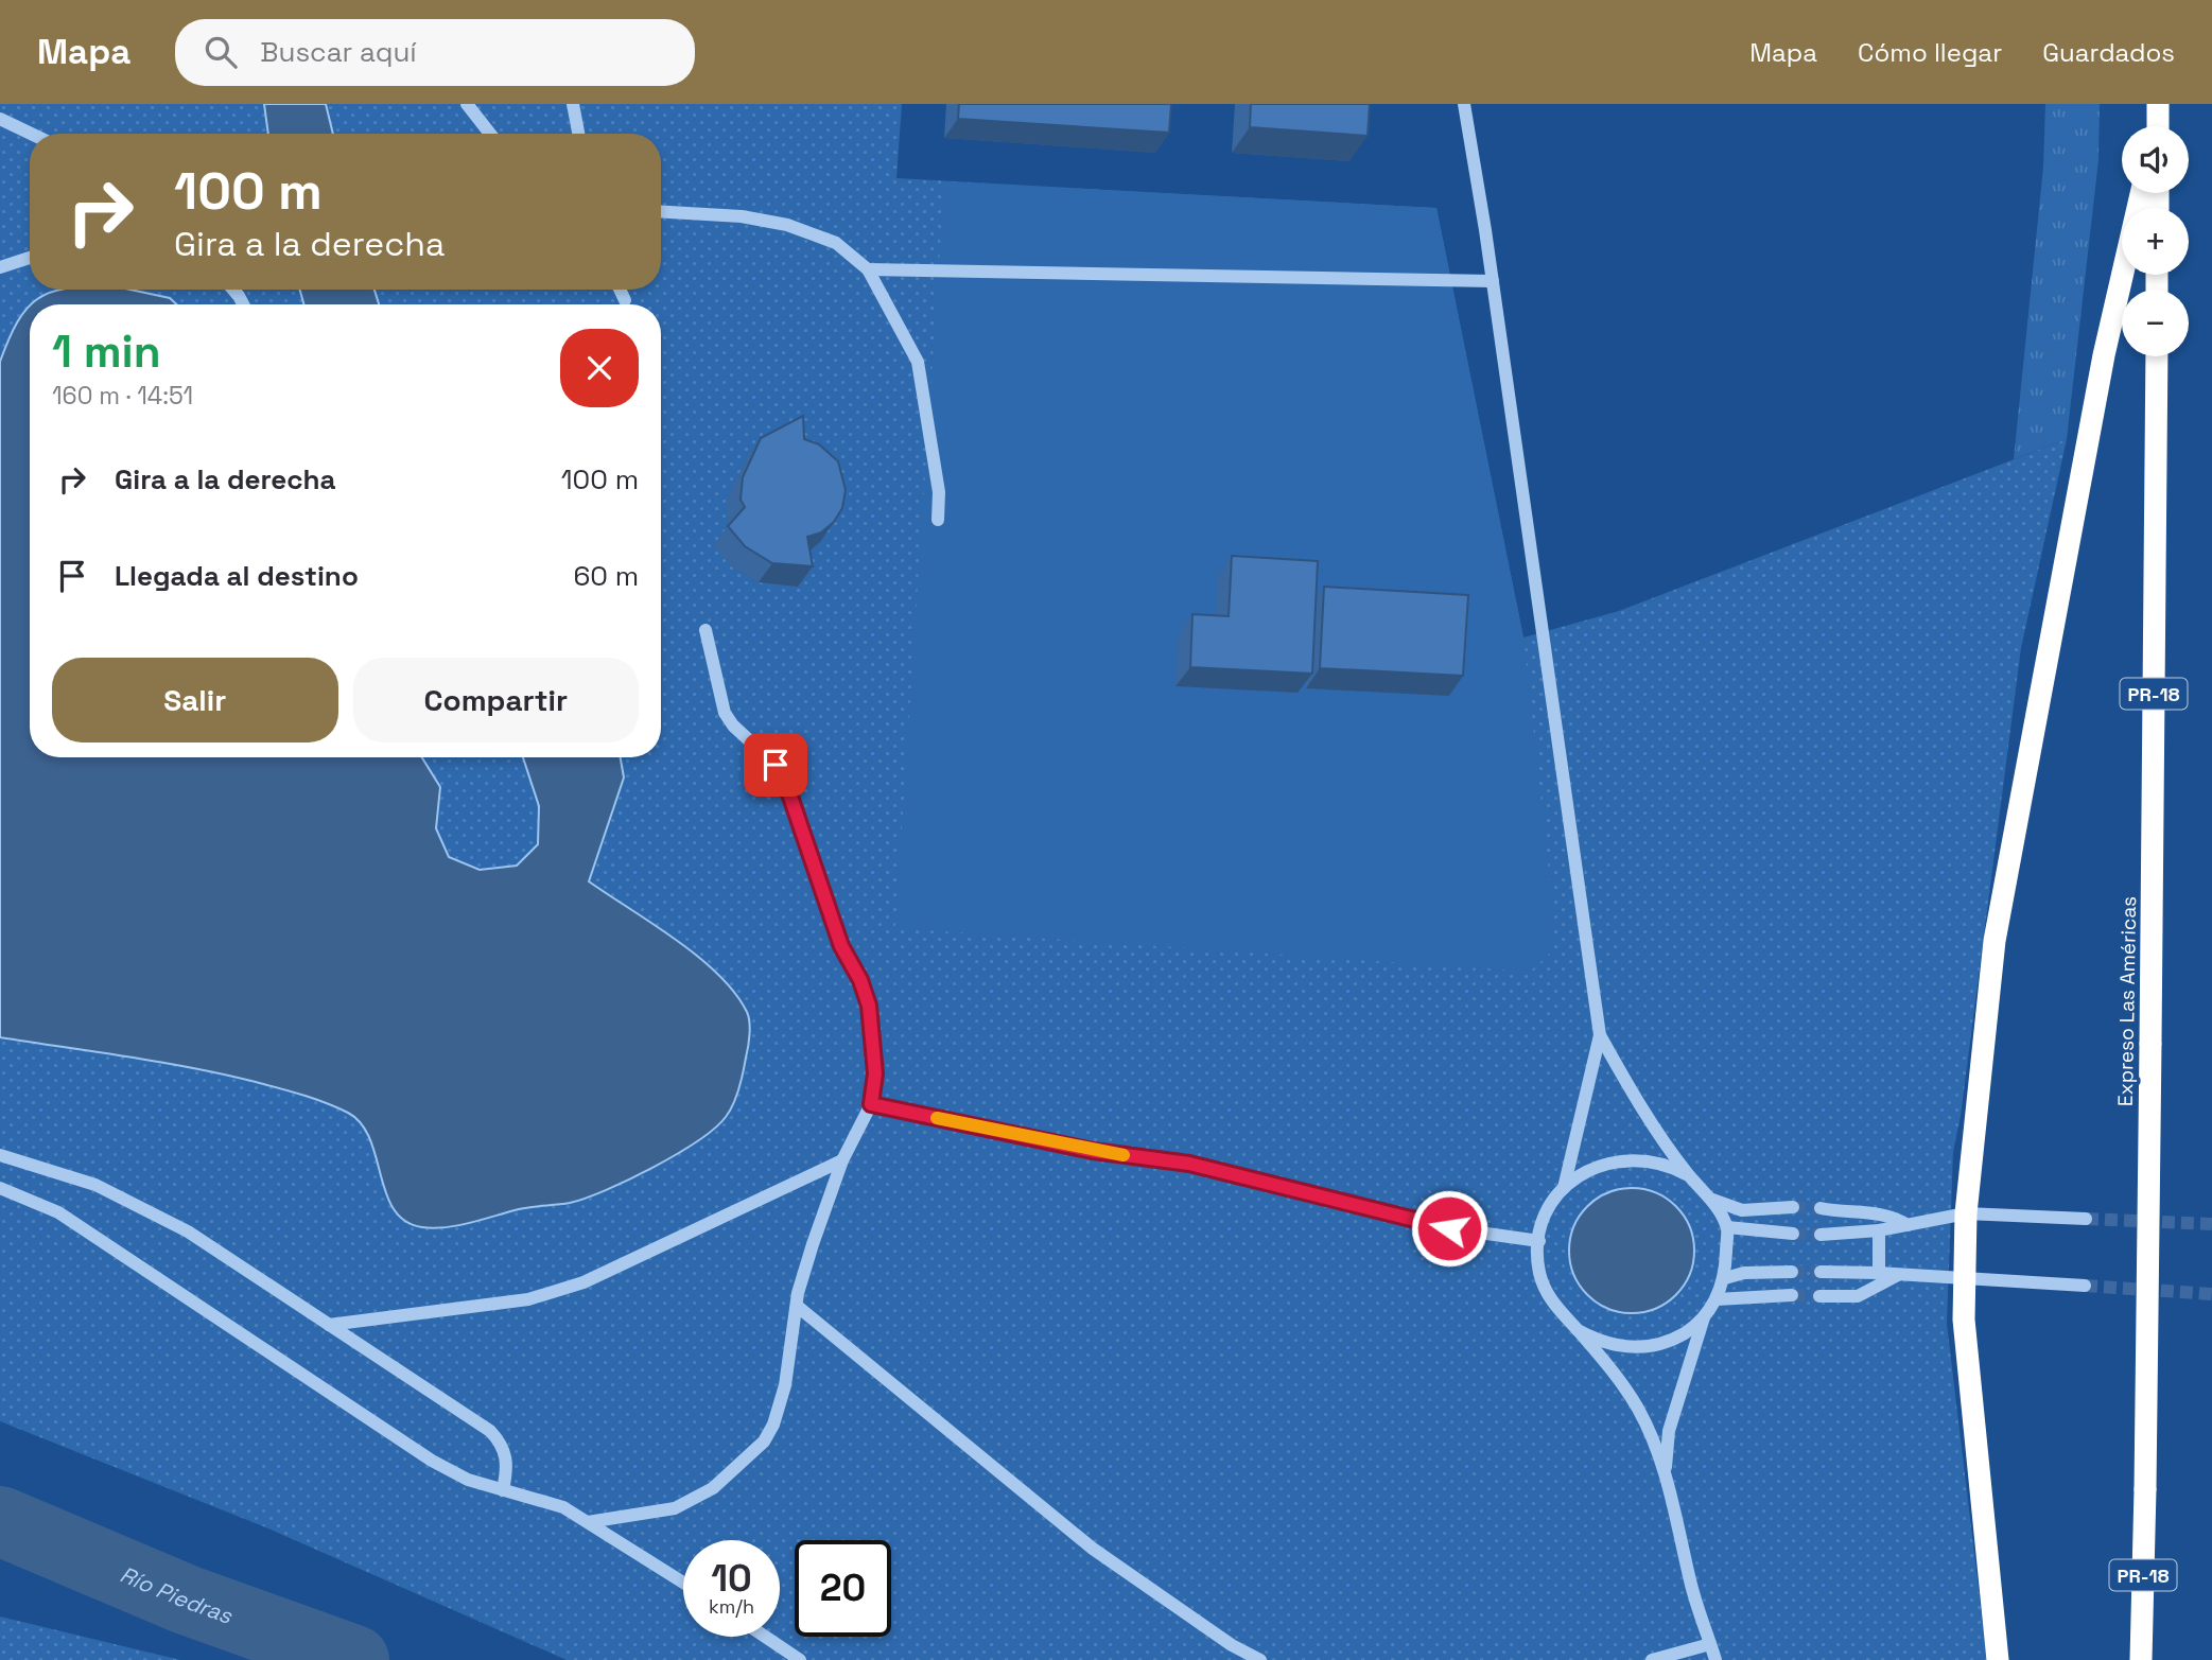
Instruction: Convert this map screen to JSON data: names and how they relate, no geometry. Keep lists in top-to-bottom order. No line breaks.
{"streets":{"highway":["PR-18","Expreso Las Américas"]},"water":["Río Piedras"],"page":{"header":"Mapa","search":"Buscar aquí","nav":["Mapa","Cómo llegar","Guardados"],"map_buttons":["+","−"],"turn":["100 m","Gira a la derecha"],"heading":["1 min","160 m · 14:51"],"list":[{"name":"Gira a la derecha","value":"100 m"},{"name":"Llegada al destino","value":"60 m"}],"buttons":["Salir","Compartir"],"speed":"10 km/h","limit":"20"}}
